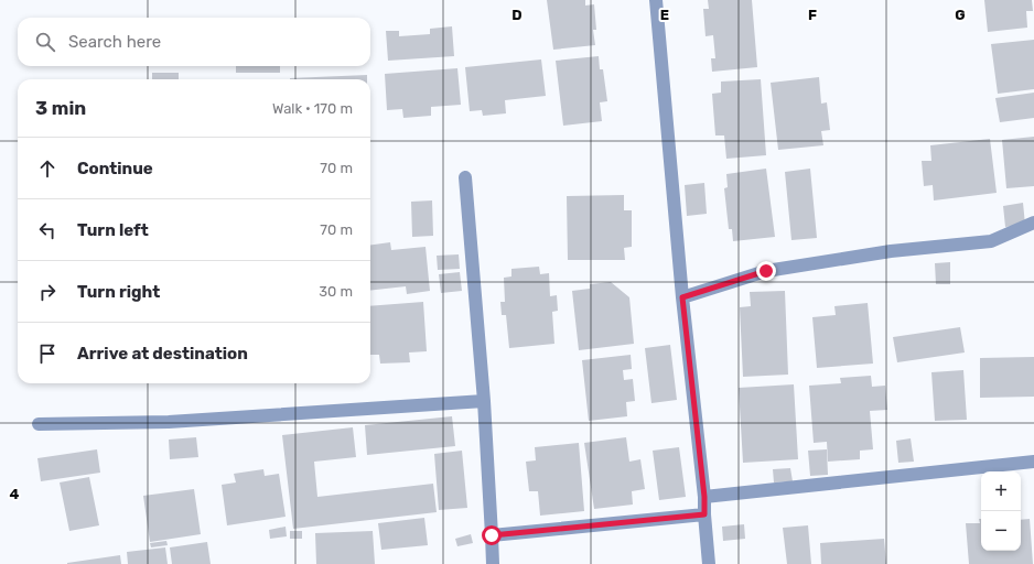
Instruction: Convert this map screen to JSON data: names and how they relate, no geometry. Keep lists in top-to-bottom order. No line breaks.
{"page":{"search":"Search here","heading":["3 min","Walk · 170 m"],"list":[["Continue","70 m"],["Turn left","70 m"],["Turn right","30 m"],"Arrive at destination"],"map_buttons":["+","−"]},"grid":{"columns":["D","E","F","G"],"rows":["4"]}}
